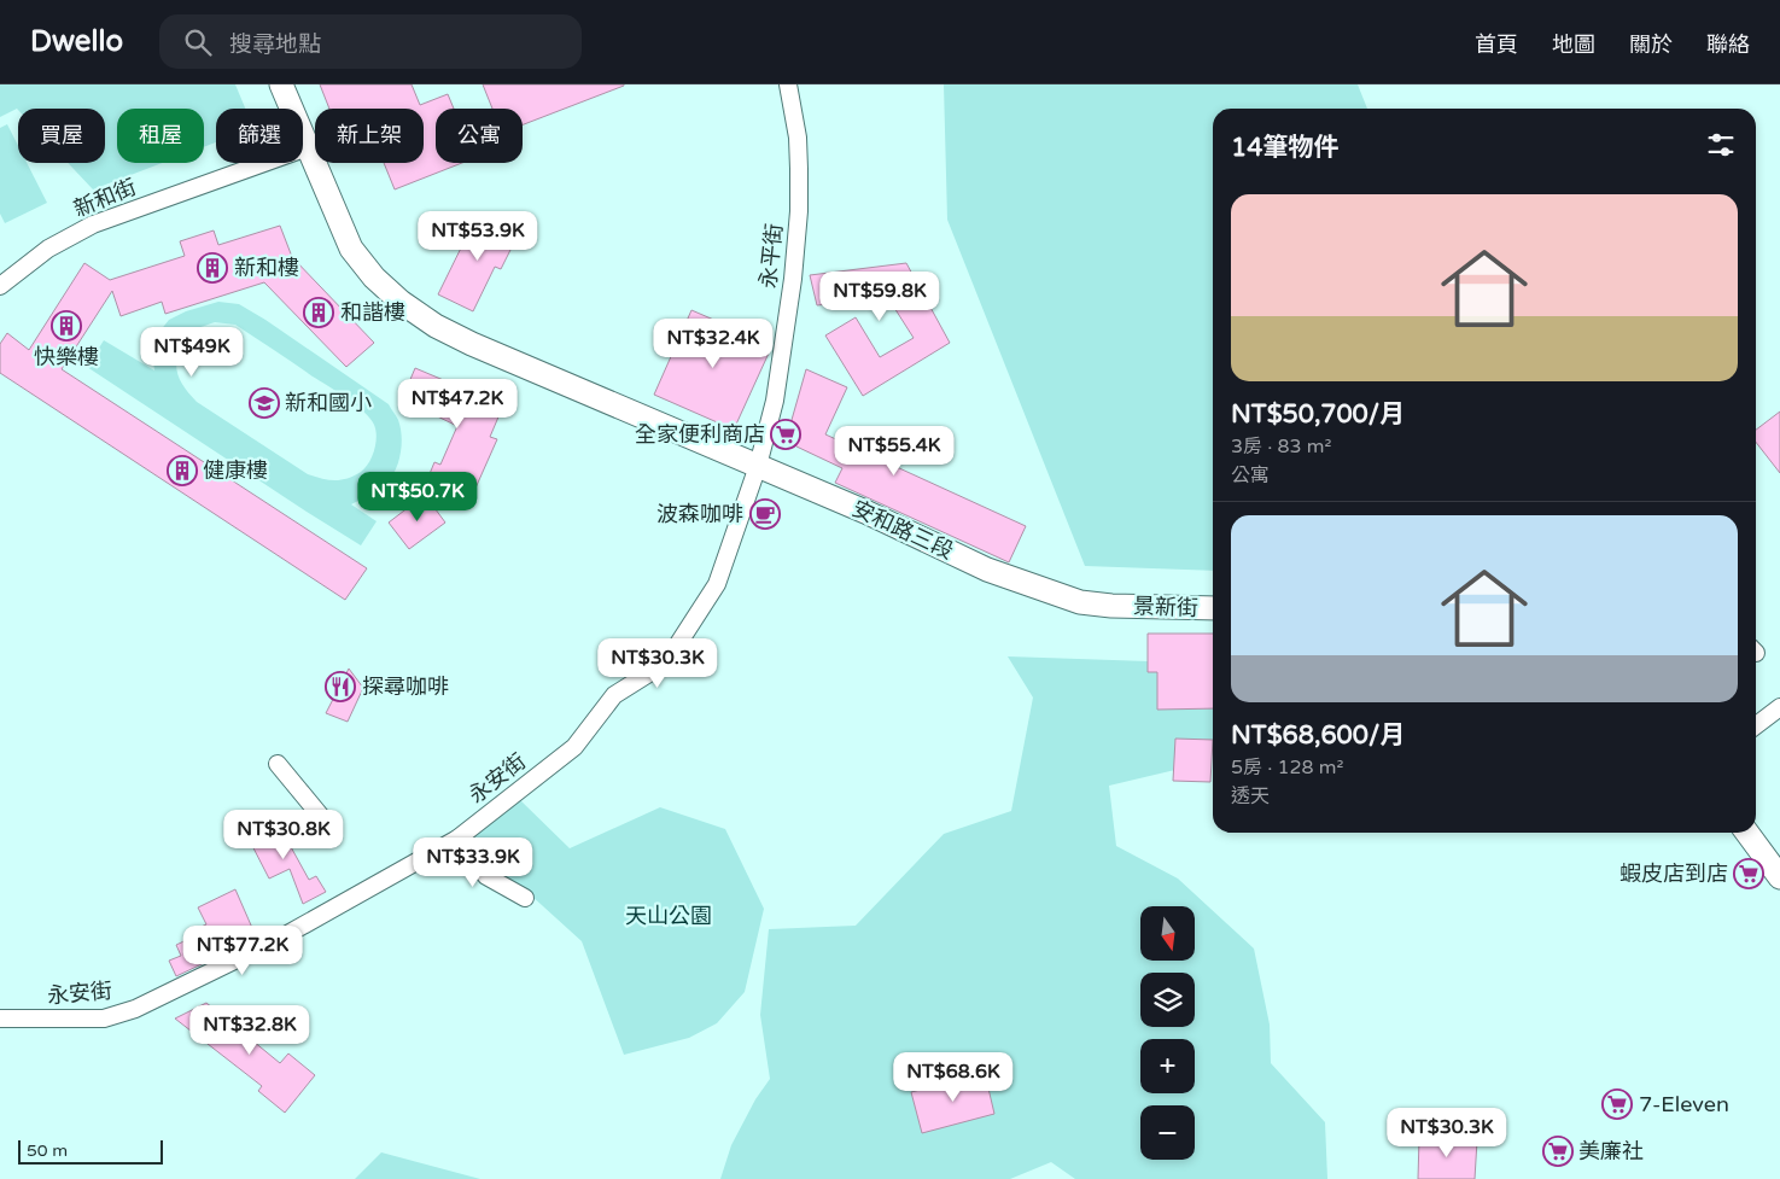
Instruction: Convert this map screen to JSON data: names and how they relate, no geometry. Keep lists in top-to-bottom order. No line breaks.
{"streets":{"main road":["安和路三段","景新街"],"street":["新和街","永平街","永安街"]},"crossings":[["新和街","安和路三段"],["永平街","安和路三段"],["永平街","永安街"],["安和路三段","景新街"],["安和路三段","永安街"]],"parks":["天山公園"],"places":{"building":["新和樓","和諧樓","快樂樓","健康樓"],"school or university":["新和國小"],"supermarket":["全家便利商店","蝦皮店到店","7-Eleven","美廉社"],"cafe":["波森咖啡"],"restaurant":["探尋咖啡"]},"scale_bar":"50 m","north":"bottom","page":{"header":"Dwello","search":"搜尋地點","nav":["首頁","地圖","關於","聯絡"],"chip":["買屋","租屋","篩選","新上架","公寓"],"heading":"14筆物件","list":[{"name":"NT$50,700/月","note":"3房 · 83 m² · 公寓"},{"name":"NT$68,600/月","note":"5房 · 128 m² · 透天"}],"price":["NT$53.9K","NT$59.8K","NT$32.4K","NT$49K","NT$47.2K","NT$55.4K","NT$50.7K","NT$30.3K","NT$30.8K","NT$33.9K","NT$77.2K","NT$32.8K","NT$68.6K","NT$30.3K"],"map_buttons":["+","−"],"scale":"50 m"}}
